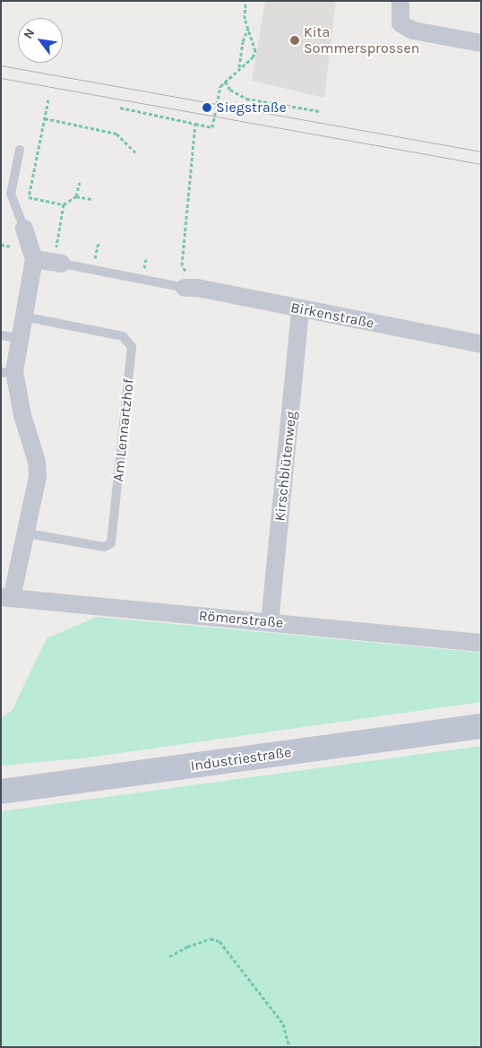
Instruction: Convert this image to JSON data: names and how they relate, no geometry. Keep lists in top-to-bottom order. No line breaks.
{"streets":{"main road":["Industriestraße"],"street":["Birkenstraße","Kirschblütenweg","Römerstraße"],"lane":["Am Lennartzhof"]},"crossings":[["Birkenstraße","Kirschblütenweg"],["Kirschblütenweg","Römerstraße"]],"places":["Kita Sommersprossen","Siegstraße"],"north":"top left"}
